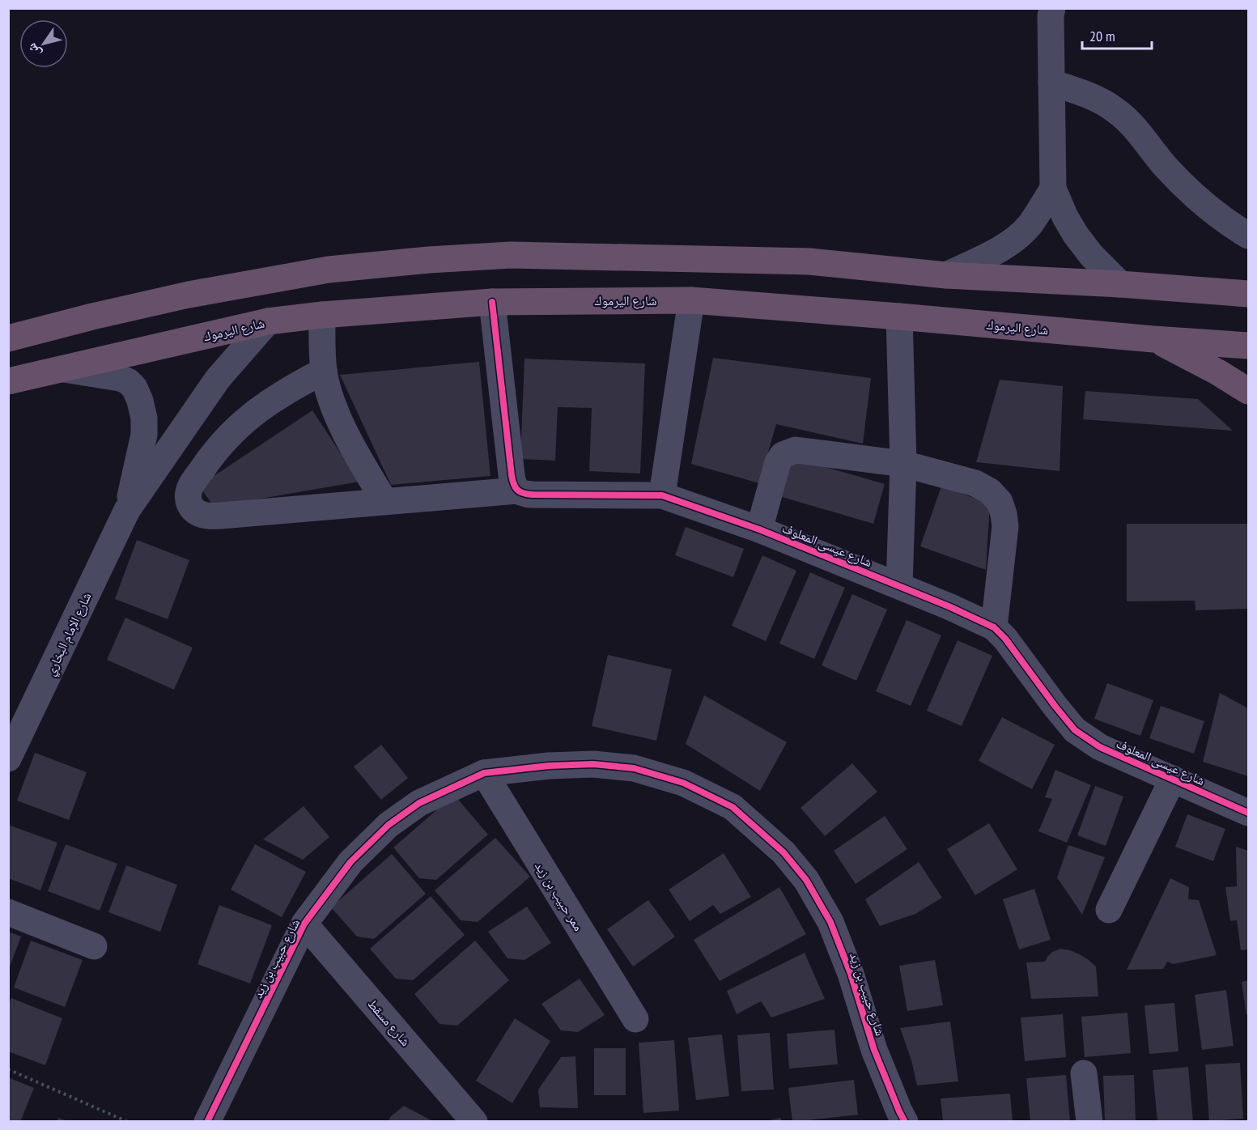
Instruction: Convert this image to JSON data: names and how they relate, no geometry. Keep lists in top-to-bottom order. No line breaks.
{"streets":{"highway":["شارع اليرموك"],"street":["شارع عيسى المعلوف","شارع الإمام البخاري","ممر حبيب بن زيد","شارع حبيب بن زيد","شارع مسقط"]},"crossings":[["شارع اليرموك","شارع الإمام البخاري"],["ممر حبيب بن زيد","شارع حبيب بن زيد"],["شارع حبيب بن زيد","شارع مسقط"]],"scale_bar":"20 m","north":"bottom left"}
